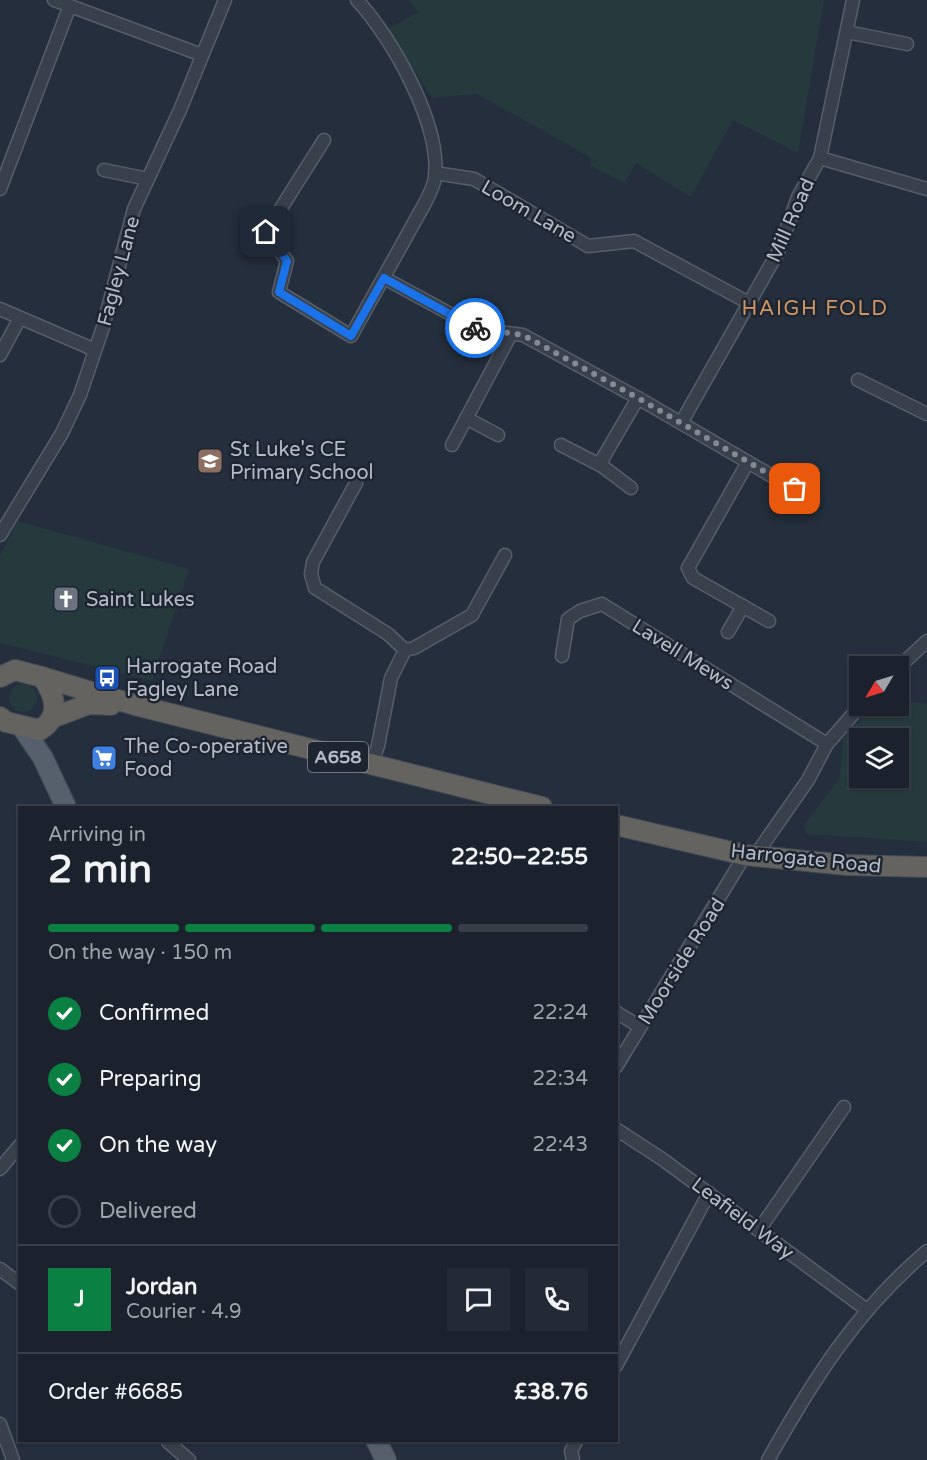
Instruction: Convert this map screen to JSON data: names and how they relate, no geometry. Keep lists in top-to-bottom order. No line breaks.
{"streets":{"highway":["A658","Harrogate Road"],"street":["Loom Lane","Mill Road","Fagley Lane","Lavell Mews","Moorside Road","Leafield Way"]},"crossings":[["Loom Lane","Mill Road"],["Lavell Mews","Moorside Road"],["Harrogate Road","Moorside Road"]],"districts":["HAIGH FOLD"],"places":{"school or university":["St Luke's CE Primary School"],"church":["Saint Lukes"],"bus stop":["Harrogate Road Fagley Lane"],"supermarket":["The Co-operative Food"]},"north":"bottom left","page":{"heading":["2 min","Arriving in","22:50–22:55"],"panel":["Jordan","Courier · 4.9","Order #6685","£38.76"],"bar":"On the way · 150 m","list":[["Confirmed","22:24"],["Preparing","22:34"],["On the way","22:43"],"Delivered"],"round":"J"}}
